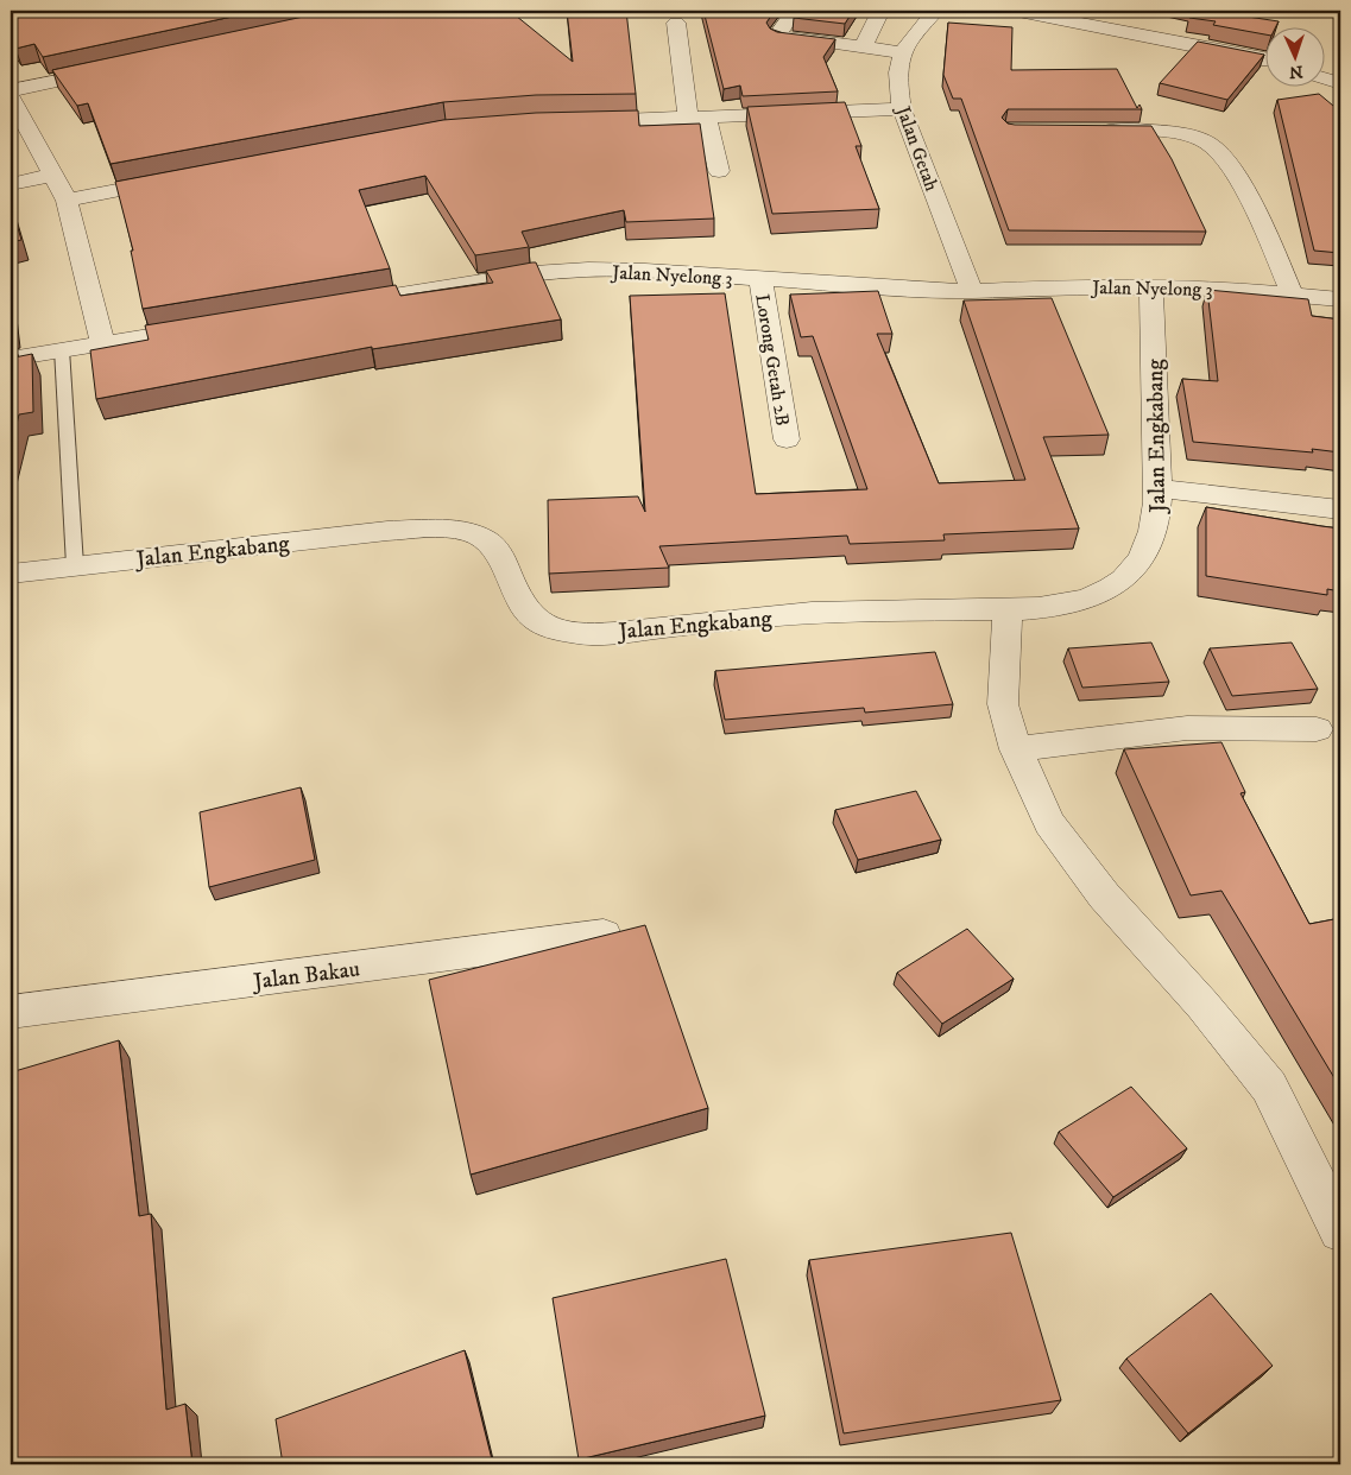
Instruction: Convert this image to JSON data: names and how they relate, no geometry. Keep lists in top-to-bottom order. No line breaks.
{"streets":{"street":["Jalan Getah","Jalan Nyelong 3","Lorong Getah 2B","Jalan Engkabang","Jalan Bakau"]},"crossings":[["Jalan Getah","Jalan Nyelong 3"],["Jalan Nyelong 3","Lorong Getah 2B"],["Jalan Nyelong 3","Jalan Engkabang"]],"north":"bottom"}
